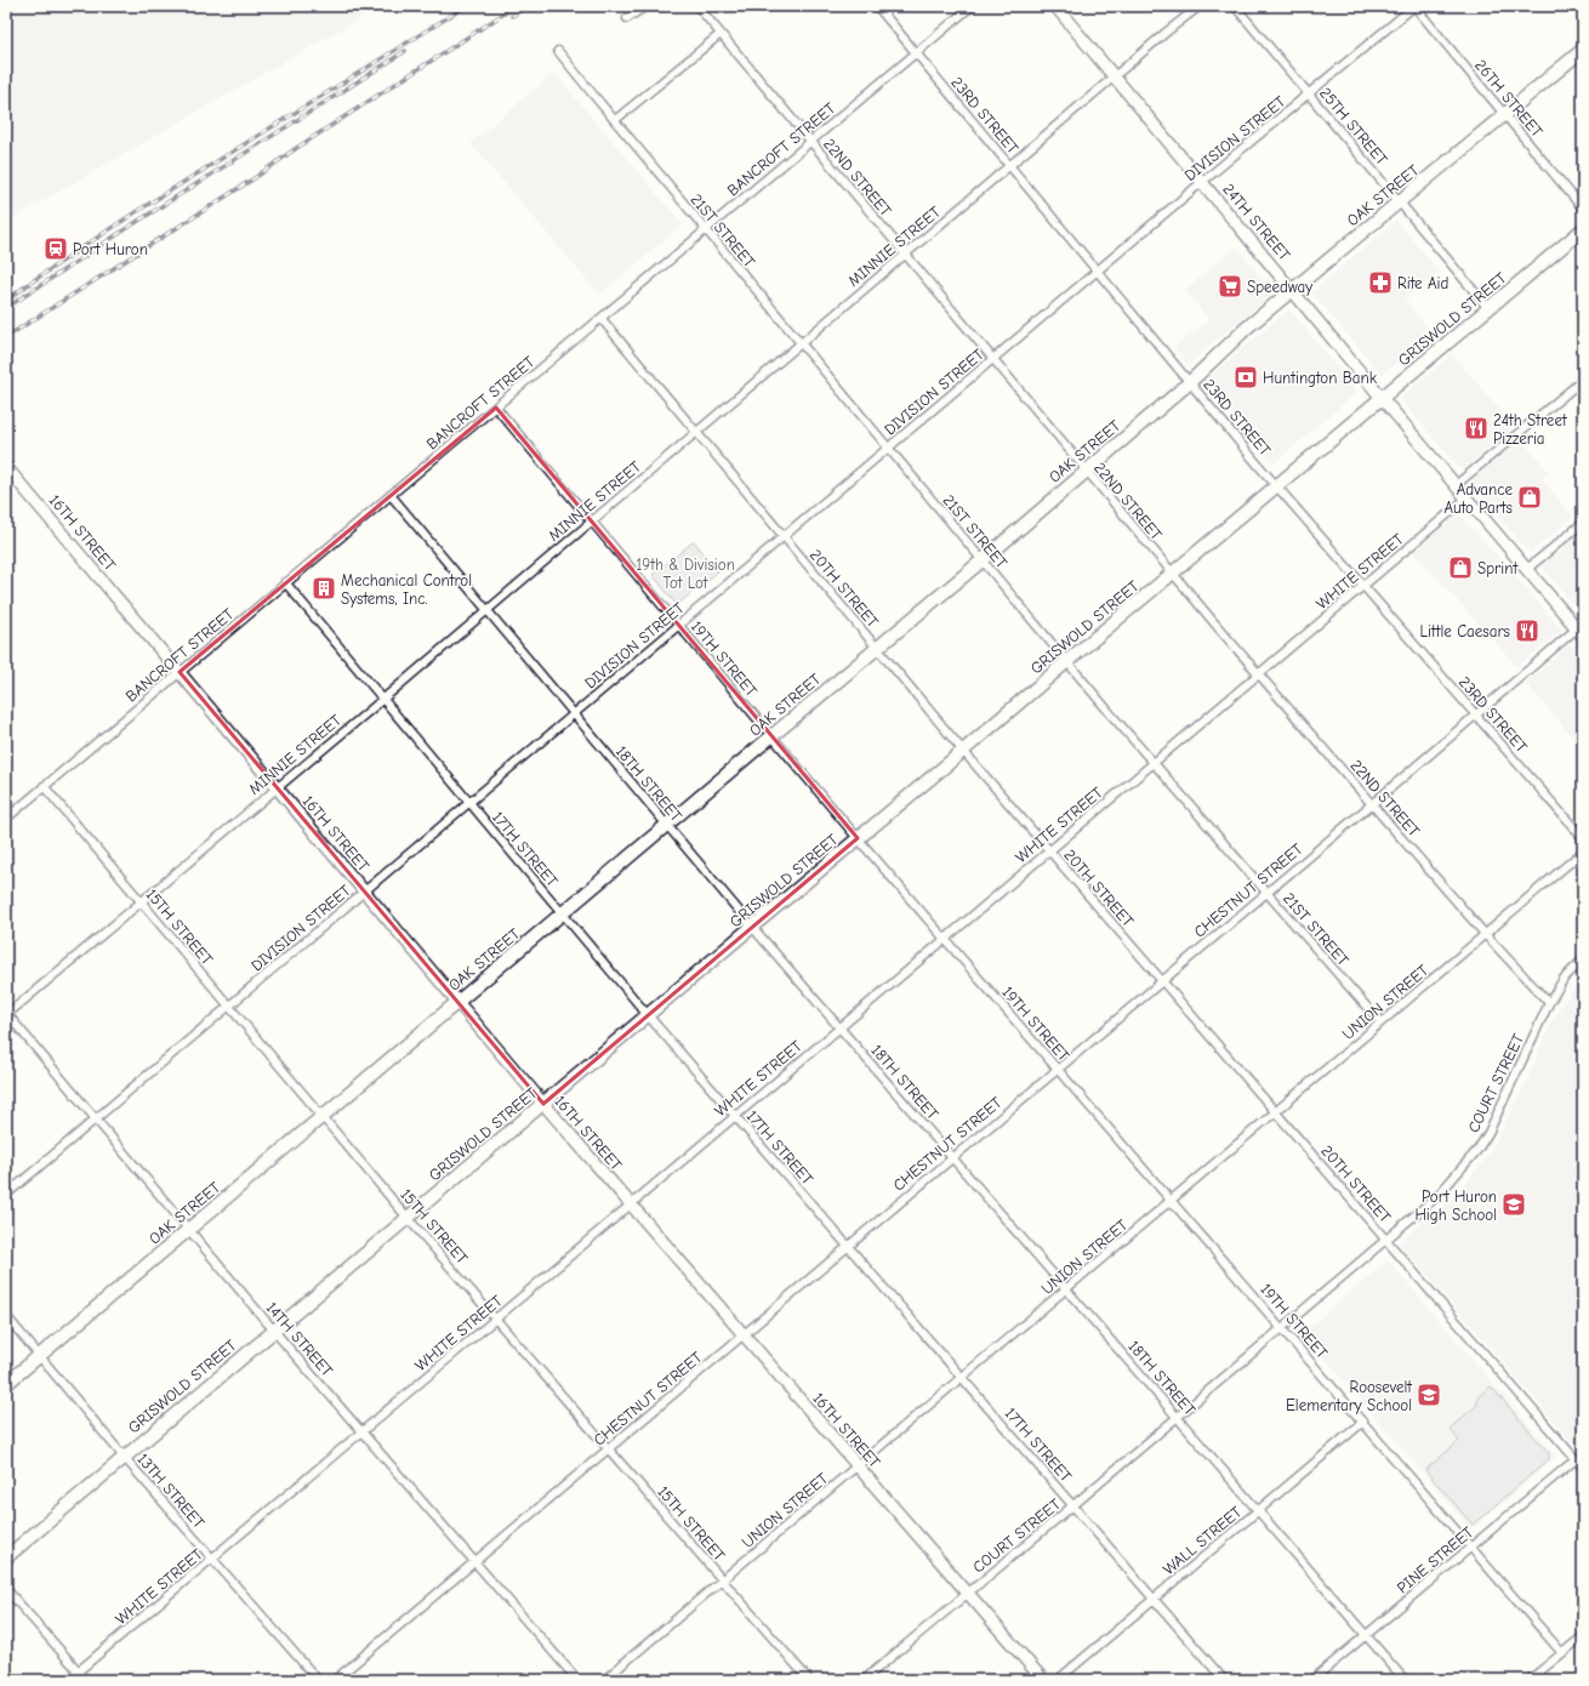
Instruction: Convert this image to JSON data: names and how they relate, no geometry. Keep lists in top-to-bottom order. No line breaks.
{"streets":{"main road":["OAK STREET","GRISWOLD STREET"],"street":["26TH STREET","23RD STREET","25TH STREET","DIVISION STREET","BANCROFT STREET","22ND STREET","24TH STREET","21ST STREET","MINNIE STREET","16TH STREET","WHITE STREET","20TH STREET","19TH STREET","18TH STREET","17TH STREET","CHESTNUT STREET","15TH STREET","UNION STREET","COURT STREET","14TH STREET","13TH STREET","WALL STREET","PINE STREET"]},"crossings":[["26TH STREET","DIVISION STREET"],["26TH STREET","OAK STREET"],["23RD STREET","DIVISION STREET"],["23RD STREET","BANCROFT STREET"],["23RD STREET","OAK STREET"],["23RD STREET","MINNIE STREET"],["23RD STREET","GRISWOLD STREET"],["23RD STREET","WHITE STREET"],["23RD STREET","CHESTNUT STREET"],["25TH STREET","DIVISION STREET"],["25TH STREET","OAK STREET"],["25TH STREET","GRISWOLD STREET"],["DIVISION STREET","22ND STREET"],["DIVISION STREET","24TH STREET"],["DIVISION STREET","21ST STREET"],["DIVISION STREET","16TH STREET"],["DIVISION STREET","20TH STREET"],["DIVISION STREET","19TH STREET"],["DIVISION STREET","18TH STREET"],["DIVISION STREET","17TH STREET"],["DIVISION STREET","15TH STREET"],["DIVISION STREET","14TH STREET"],["BANCROFT STREET","22ND STREET"],["BANCROFT STREET","21ST STREET"],["BANCROFT STREET","16TH STREET"],["BANCROFT STREET","20TH STREET"],["BANCROFT STREET","19TH STREET"],["BANCROFT STREET","18TH STREET"],["BANCROFT STREET","17TH STREET"],["BANCROFT STREET","15TH STREET"],["22ND STREET","OAK STREET"],["22ND STREET","MINNIE STREET"],["22ND STREET","GRISWOLD STREET"],["22ND STREET","WHITE STREET"],["22ND STREET","CHESTNUT STREET"],["22ND STREET","UNION STREET"],["22ND STREET","COURT STREET"],["OAK STREET","24TH STREET"],["OAK STREET","21ST STREET"],["OAK STREET","16TH STREET"],["OAK STREET","20TH STREET"],["OAK STREET","19TH STREET"],["OAK STREET","18TH STREET"],["OAK STREET","17TH STREET"],["OAK STREET","15TH STREET"],["OAK STREET","14TH STREET"],["OAK STREET","13TH STREET"],["24TH STREET","MINNIE STREET"],["24TH STREET","GRISWOLD STREET"],["24TH STREET","WHITE STREET"],["24TH STREET","CHESTNUT STREET"],["21ST STREET","MINNIE STREET"],["21ST STREET","GRISWOLD STREET"],["21ST STREET","WHITE STREET"],["21ST STREET","CHESTNUT STREET"],["21ST STREET","UNION STREET"],["MINNIE STREET","16TH STREET"],["MINNIE STREET","20TH STREET"],["MINNIE STREET","19TH STREET"],["MINNIE STREET","18TH STREET"],["MINNIE STREET","17TH STREET"],["MINNIE STREET","15TH STREET"],["MINNIE STREET","14TH STREET"],["GRISWOLD STREET","16TH STREET"],["GRISWOLD STREET","20TH STREET"],["GRISWOLD STREET","19TH STREET"],["GRISWOLD STREET","18TH STREET"],["GRISWOLD STREET","17TH STREET"],["GRISWOLD STREET","15TH STREET"],["GRISWOLD STREET","14TH STREET"],["GRISWOLD STREET","13TH STREET"],["16TH STREET","WHITE STREET"],["16TH STREET","CHESTNUT STREET"],["16TH STREET","UNION STREET"],["16TH STREET","COURT STREET"],["WHITE STREET","20TH STREET"],["WHITE STREET","19TH STREET"],["WHITE STREET","18TH STREET"],["WHITE STREET","17TH STREET"],["WHITE STREET","15TH STREET"],["WHITE STREET","14TH STREET"],["WHITE STREET","13TH STREET"],["20TH STREET","CHESTNUT STREET"],["20TH STREET","UNION STREET"],["20TH STREET","COURT STREET"],["20TH STREET","PINE STREET"],["19TH STREET","CHESTNUT STREET"],["19TH STREET","UNION STREET"],["19TH STREET","COURT STREET"],["19TH STREET","WALL STREET"],["19TH STREET","PINE STREET"],["18TH STREET","CHESTNUT STREET"],["18TH STREET","UNION STREET"],["18TH STREET","COURT STREET"],["18TH STREET","WALL STREET"],["18TH STREET","PINE STREET"],["17TH STREET","CHESTNUT STREET"],["17TH STREET","UNION STREET"],["17TH STREET","COURT STREET"],["17TH STREET","WALL STREET"],["CHESTNUT STREET","15TH STREET"],["CHESTNUT STREET","14TH STREET"],["15TH STREET","UNION STREET"]],"parks":["19th & Division Tot Lot"],"places":{"station":["Port Huron"],"pharmacy":["Rite Aid"],"supermarket":["Speedway"],"bank":["Huntington Bank"],"restaurant":["24th Street Pizzeria","Little Caesars"],"shop":["Advance Auto Parts","Sprint"],"building":["Mechanical Control Systems, Inc."],"school or university":["Port Huron High School","Roosevelt Elementary School"]}}
